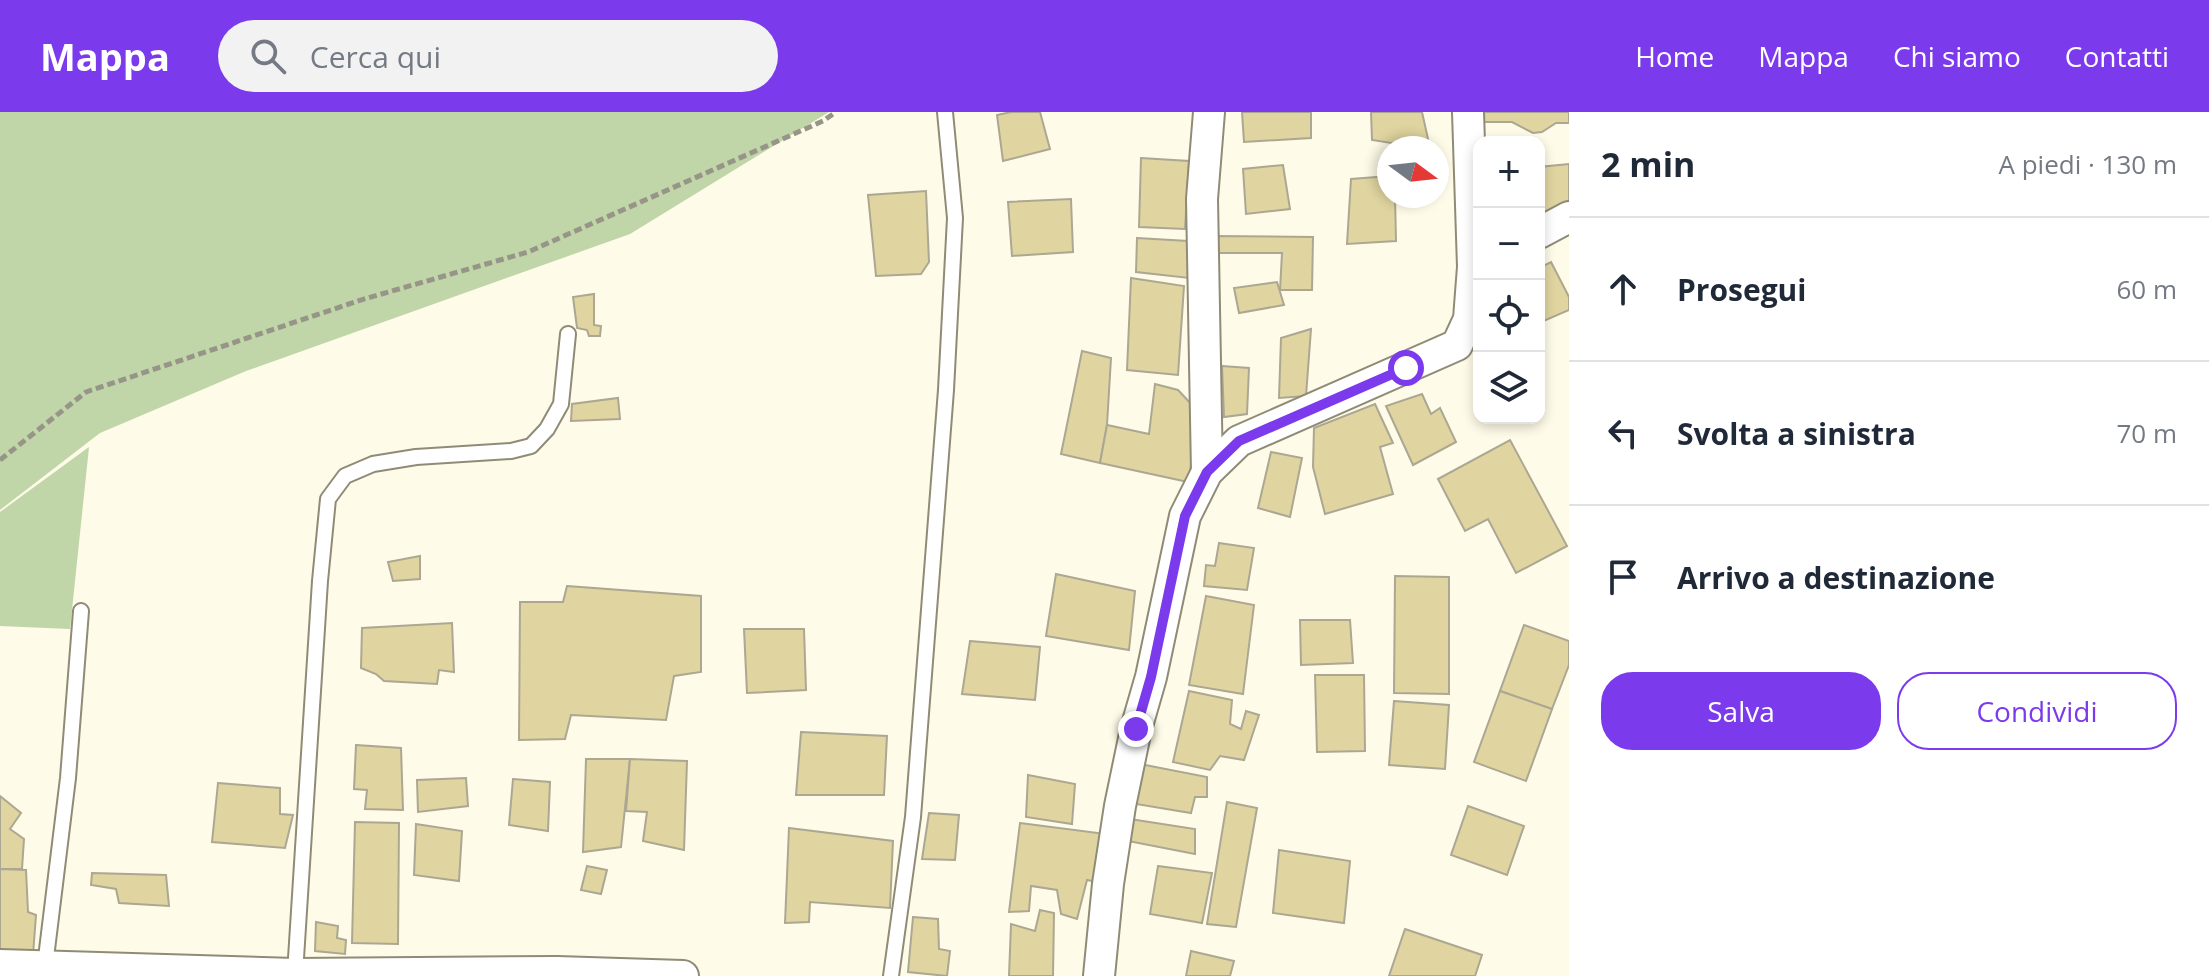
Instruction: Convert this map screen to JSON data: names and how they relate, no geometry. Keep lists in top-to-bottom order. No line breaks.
{"north":"right","page":{"header":"Mappa","search":"Cerca qui","nav":["Home","Mappa","Chi siamo","Contatti"],"heading":["2 min","A piedi · 130 m"],"map_buttons":["+","−"],"list":[["Prosegui","60 m"],["Svolta a sinistra","70 m"],"Arrivo a destinazione"],"buttons":["Salva","Condividi"]}}
